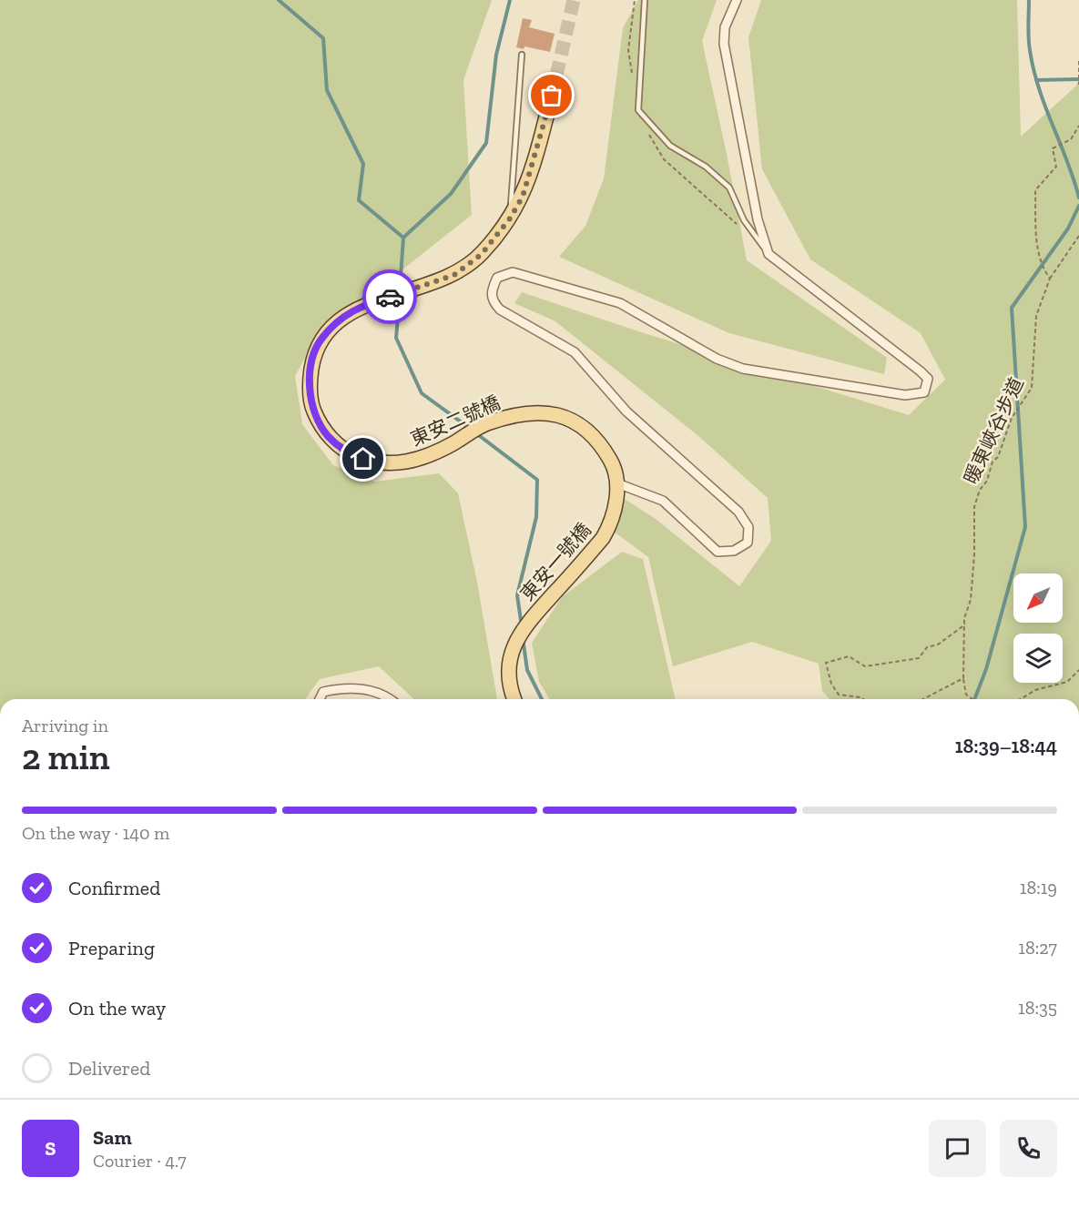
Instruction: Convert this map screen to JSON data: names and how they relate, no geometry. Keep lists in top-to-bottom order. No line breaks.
{"streets":{"main road":["東安二號橋","東安一號橋"],"path":["暖東峽谷步道"]},"crossings":[["東安二號橋","東安一號橋"]],"north":"bottom left","page":{"heading":["2 min","Arriving in","18:39–18:44"],"panel":["Sam","Courier · 4.7"],"bar":"On the way · 140 m","list":[["Confirmed","18:19"],["Preparing","18:27"],["On the way","18:35"],"Delivered"],"round":"S"}}
